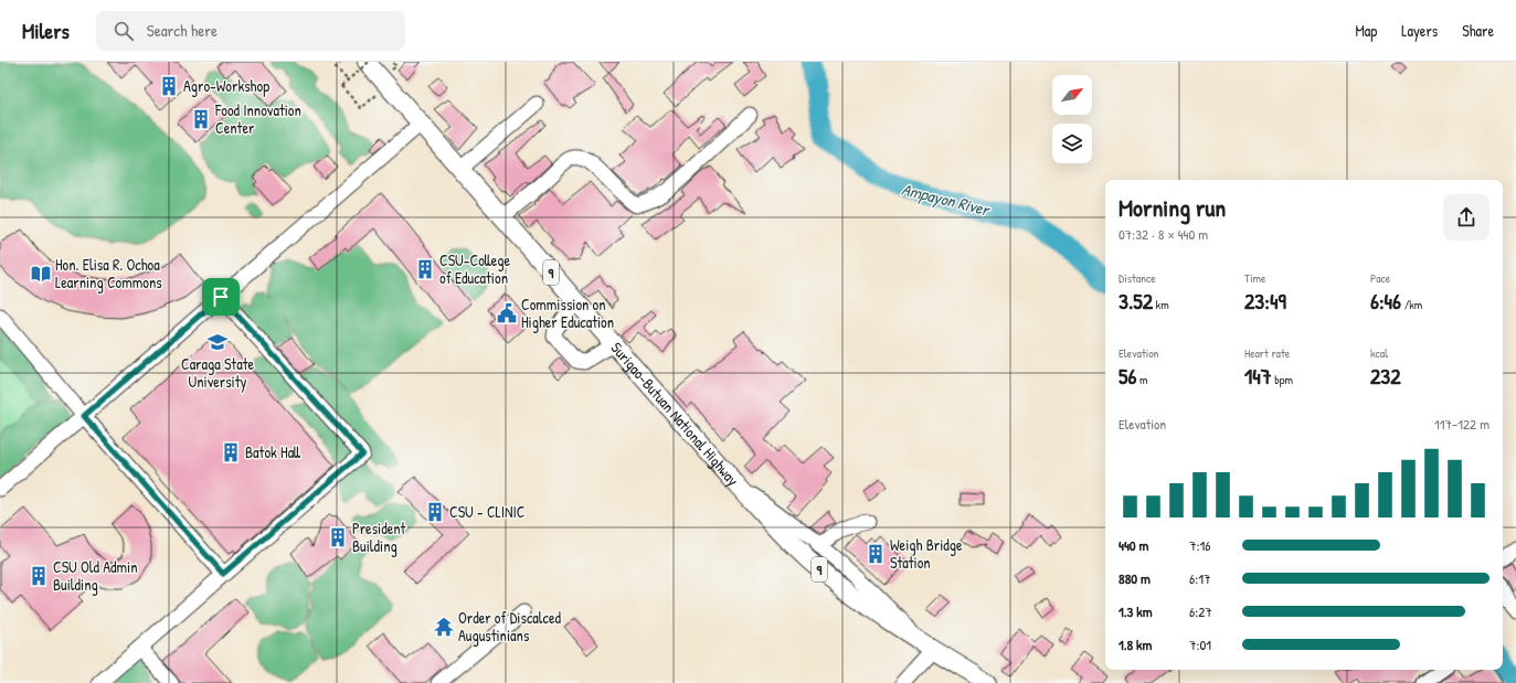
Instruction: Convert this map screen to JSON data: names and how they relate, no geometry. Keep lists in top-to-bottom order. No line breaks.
{"streets":{"main road":["9","Surigao-Butuan National Highway"]},"water":["Ampayon River"],"places":{"building":["Agro-Workshop","Food Innovation Center","CSU-College of Education","Batok Hall","CSU - CLINIC","President Building","Weigh Bridge Station","CSU Old Admin Building"],"library":["Hon. Elisa R. Ochoa Learning Commons"],"public building":["Commission on Higher Education"],"school or university":["Caraga State University"],"temple":["Order of Discalced Augustinians"]},"north":"top right","page":{"header":"Milers","search":"Search here","nav":["Map","Layers","Share"],"heading":["Morning run","07:32 · 8 × 440 m"],"stats":[["Distance","3.52 km"],["Time","23:49"],["Pace","6:46 /km"],["Elevation","56 m"],["Heart rate","147 bpm"],["kcal","232"]],"chart":["Elevation","117–122 m"],"list":[{"name":"440 m","note":"7:16"},{"name":"880 m","note":"6:17"},{"name":"1.3 km","note":"6:27"},{"name":"1.8 km","note":"7:01"}]}}
